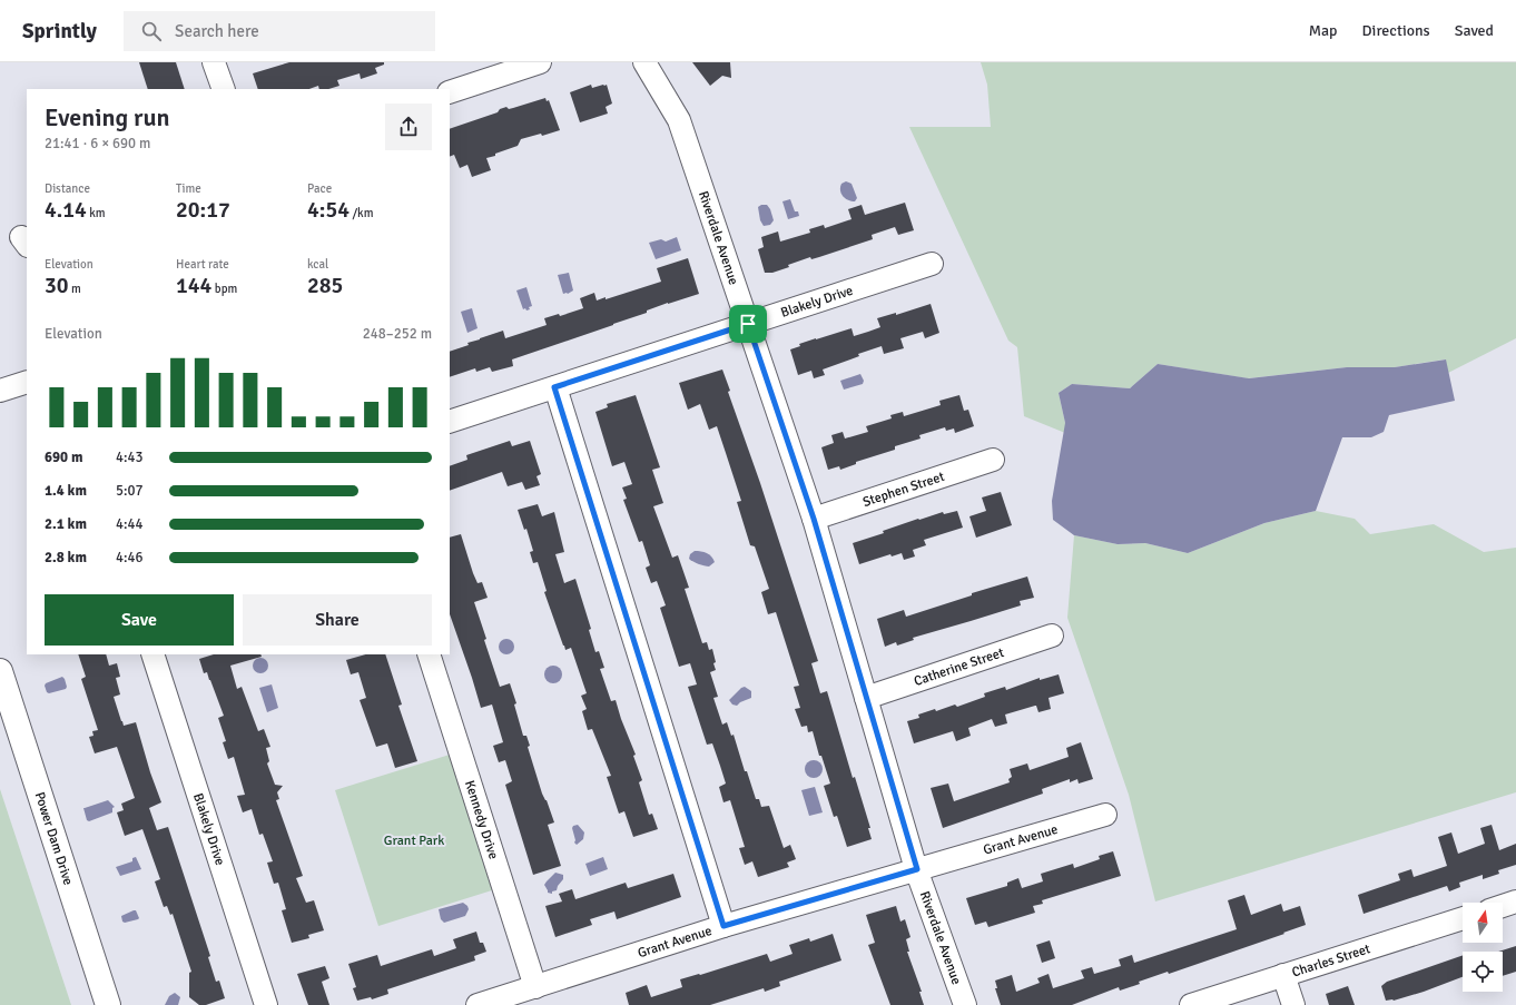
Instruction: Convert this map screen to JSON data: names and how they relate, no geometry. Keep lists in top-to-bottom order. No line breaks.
{"streets":{"main road":["Power Dam Drive"],"street":["Riverdale Avenue","Blakely Drive","Stephen Street","Catherine Street","Kennedy Drive","Grant Avenue","Charles Street"]},"crossings":[["Riverdale Avenue","Blakely Drive"],["Riverdale Avenue","Stephen Street"],["Riverdale Avenue","Catherine Street"],["Riverdale Avenue","Grant Avenue"],["Kennedy Drive","Grant Avenue"]],"parks":["Grant Park"],"north":"top","page":{"header":"Sprintly","search":"Search here","nav":["Map","Directions","Saved"],"heading":["Evening run","21:41 · 6 × 690 m"],"stats":[["Distance","4.14 km"],["Time","20:17"],["Pace","4:54 /km"],["Elevation","30 m"],["Heart rate","144 bpm"],["kcal","285"]],"chart":["Elevation","248–252 m"],"list":[{"name":"690 m","note":"4:43"},{"name":"1.4 km","note":"5:07"},{"name":"2.1 km","note":"4:44"},{"name":"2.8 km","note":"4:46"}],"buttons":["Save","Share"]}}
